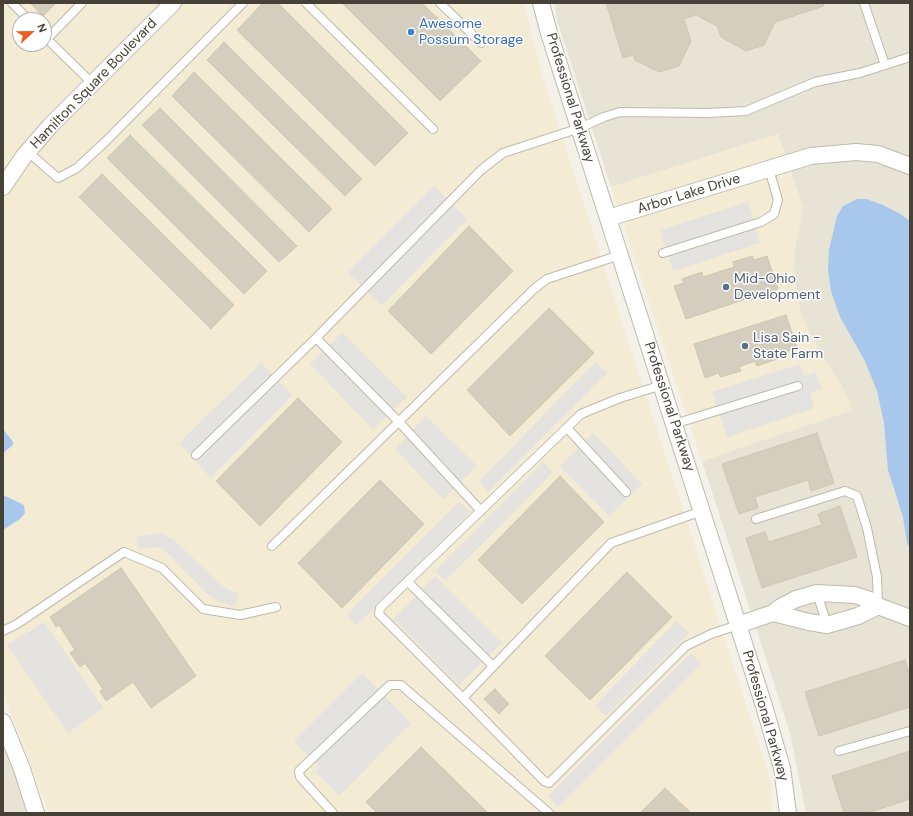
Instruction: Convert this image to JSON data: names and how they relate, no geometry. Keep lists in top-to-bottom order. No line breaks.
{"streets":{"street":["Hamilton Square Boulevard","Professional Parkway","Arbor Lake Drive"]},"crossings":[["Professional Parkway","Arbor Lake Drive"]],"places":["Awesome Possum Storage","Mid-Ohio Development","Lisa Sain - State Farm"],"north":"right"}
